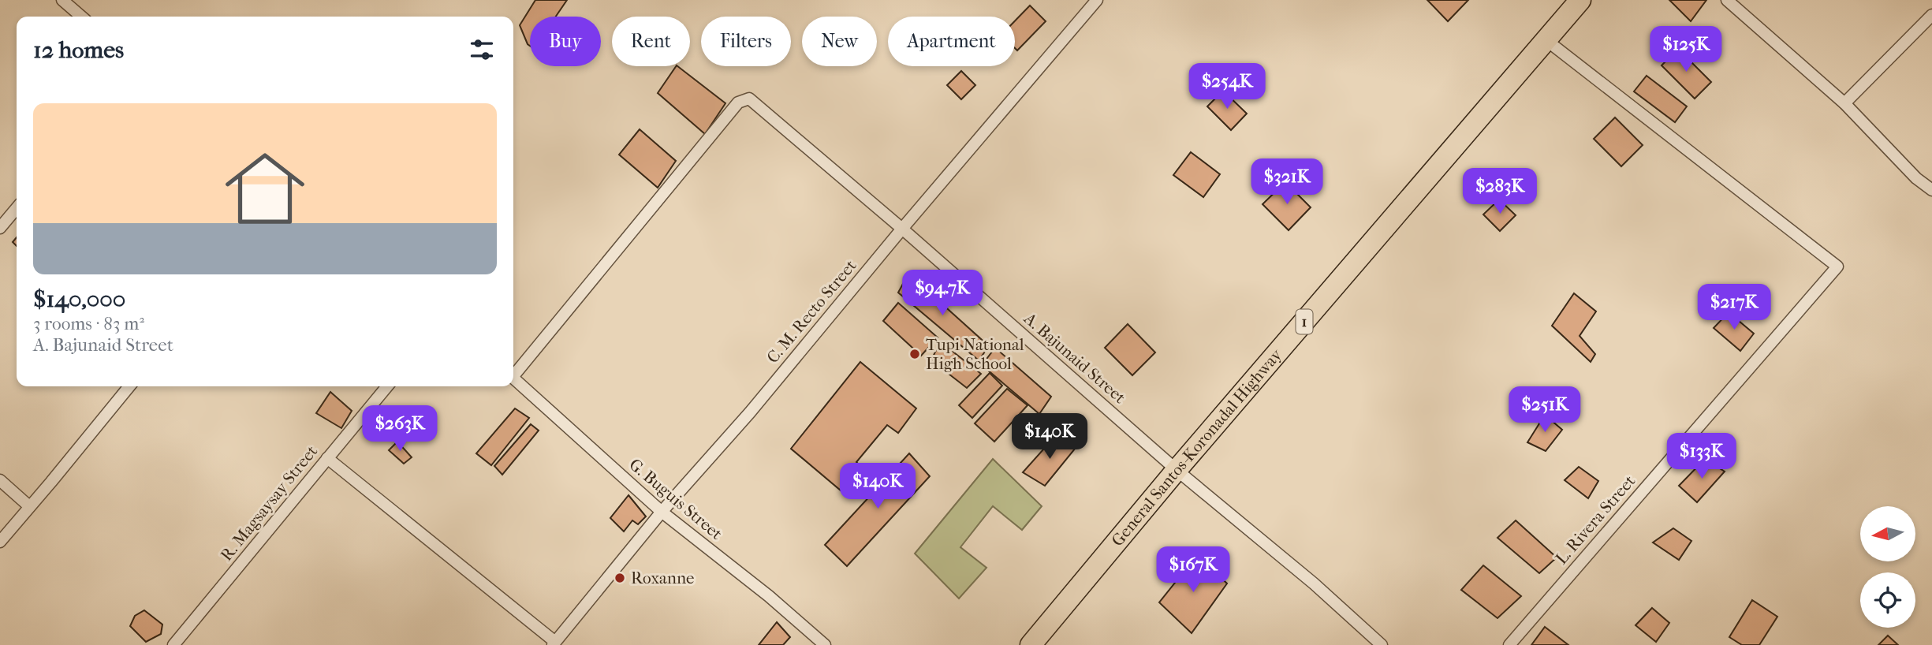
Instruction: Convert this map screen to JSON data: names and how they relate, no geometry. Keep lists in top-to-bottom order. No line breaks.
{"streets":{"highway":["1","General Santos-Koronadal Highway"],"street":["C. M. Recto Street","A. Bajunaid Street","G. Buguis Street","R. Magsaysay Street","L. Rivera Street"]},"crossings":[["C. M. Recto Street","A. Bajunaid Street"],["C. M. Recto Street","G. Buguis Street"],["A. Bajunaid Street","General Santos-Koronadal Highway"],["General Santos-Koronadal Highway","L. Rivera Street"]],"places":["Tupi National High School","Roxanne"],"north":"left","page":{"chip":["Buy","Rent","Filters","New","Apartment"],"heading":"12 homes","price":["$125K","$254K","$321K","$283K","$94.7K","$217K","$251K","$263K","$140K","$133K","$140K","$167K"],"list":[{"name":"$140,000","note":"3 rooms · 83 m² · A. Bajunaid Street"}]}}
